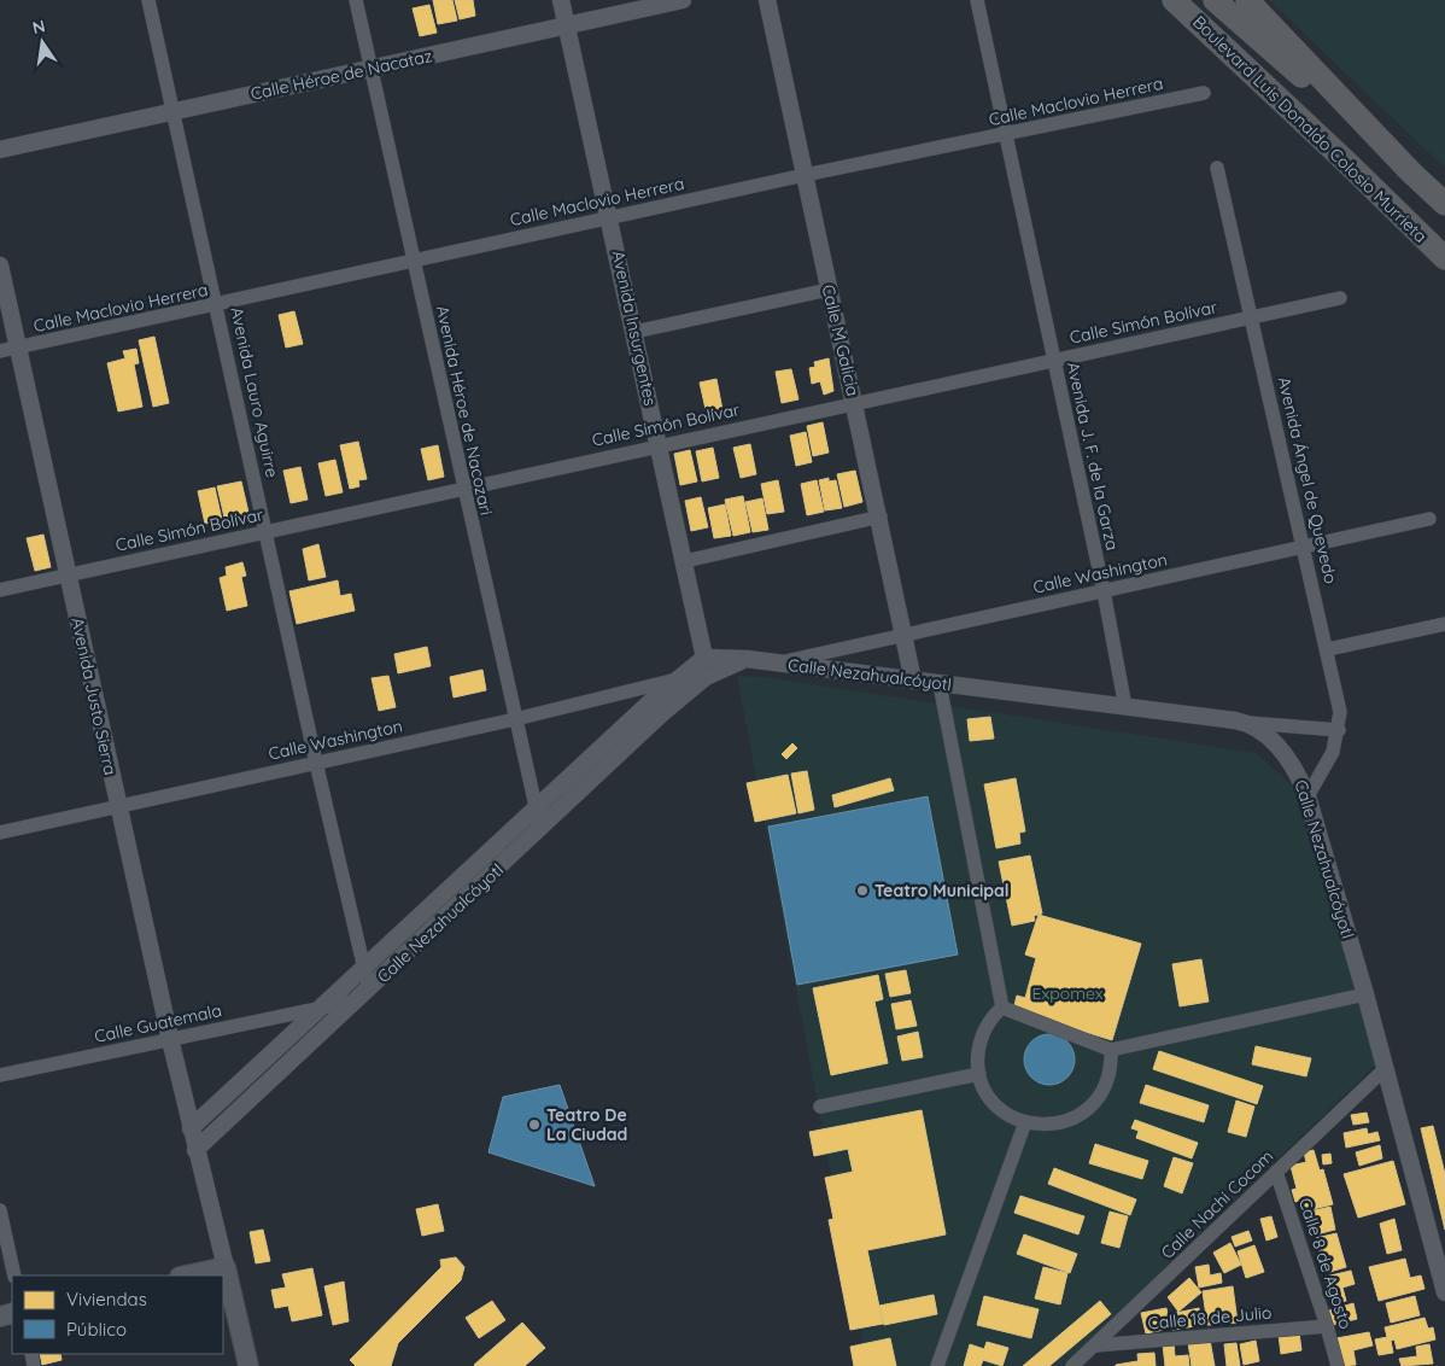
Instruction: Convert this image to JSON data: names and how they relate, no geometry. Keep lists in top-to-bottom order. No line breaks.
{"streets":{"highway":["Boulevard Luis Donaldo Colosio Murrieta"],"street":["Calle Héroe de Nacataz","Calle Maclovio Herrera","Calle Simón Bolívar","Avenida Insurgentes","Calle M Galicia","Avenida Lauro Aguirre","Avenida Héroe de Nacozari","Avenida J. F. de la Garza","Avenida Ángel de Quevedo","Calle Washington","Calle Nezahualcóyotl","Avenida Justo Sierra","Calle Guatemala","Calle Nachi Cocom","Calle 8 de Agosto","Calle 18 de Julio"]},"crossings":[["Calle Héroe de Nacataz","Avenida Insurgentes"],["Calle Héroe de Nacataz","Avenida Lauro Aguirre"],["Calle Héroe de Nacataz","Avenida Héroe de Nacozari"],["Calle Maclovio Herrera","Avenida Insurgentes"],["Calle Maclovio Herrera","Calle M Galicia"],["Calle Maclovio Herrera","Avenida Lauro Aguirre"],["Calle Maclovio Herrera","Avenida Héroe de Nacozari"],["Calle Maclovio Herrera","Avenida J. F. de la Garza"],["Calle Maclovio Herrera","Avenida Justo Sierra"],["Calle Simón Bolívar","Avenida Insurgentes"],["Calle Simón Bolívar","Calle M Galicia"],["Calle Simón Bolívar","Avenida Lauro Aguirre"],["Calle Simón Bolívar","Avenida Héroe de Nacozari"],["Calle Simón Bolívar","Avenida J. F. de la Garza"],["Calle Simón Bolívar","Avenida Ángel de Quevedo"],["Calle Simón Bolívar","Avenida Justo Sierra"],["Avenida Insurgentes","Calle Nezahualcóyotl"],["Calle M Galicia","Calle Washington"],["Calle M Galicia","Calle Nezahualcóyotl"],["Avenida Lauro Aguirre","Calle Washington"],["Avenida Lauro Aguirre","Calle Nezahualcóyotl"],["Avenida Héroe de Nacozari","Calle Washington"],["Avenida Héroe de Nacozari","Calle Nezahualcóyotl"],["Avenida J. F. de la Garza","Calle Washington"],["Avenida J. F. de la Garza","Calle Nezahualcóyotl"],["Avenida Ángel de Quevedo","Calle Washington"],["Avenida Ángel de Quevedo","Calle Nezahualcóyotl"],["Calle Washington","Calle Nezahualcóyotl"],["Calle Washington","Avenida Justo Sierra"],["Calle Nezahualcóyotl","Avenida Justo Sierra"],["Calle Nezahualcóyotl","Calle Guatemala"],["Calle Nezahualcóyotl","Calle Nachi Cocom"],["Avenida Justo Sierra","Calle Guatemala"],["Calle Nachi Cocom","Calle 8 de Agosto"],["Calle Nachi Cocom","Calle 18 de Julio"],["Calle 8 de Agosto","Calle 18 de Julio"]],"parks":["Expomex"],"places":["Teatro Municipal","Teatro De La Ciudad"],"legend":["Viviendas","Público"],"north":"top"}
